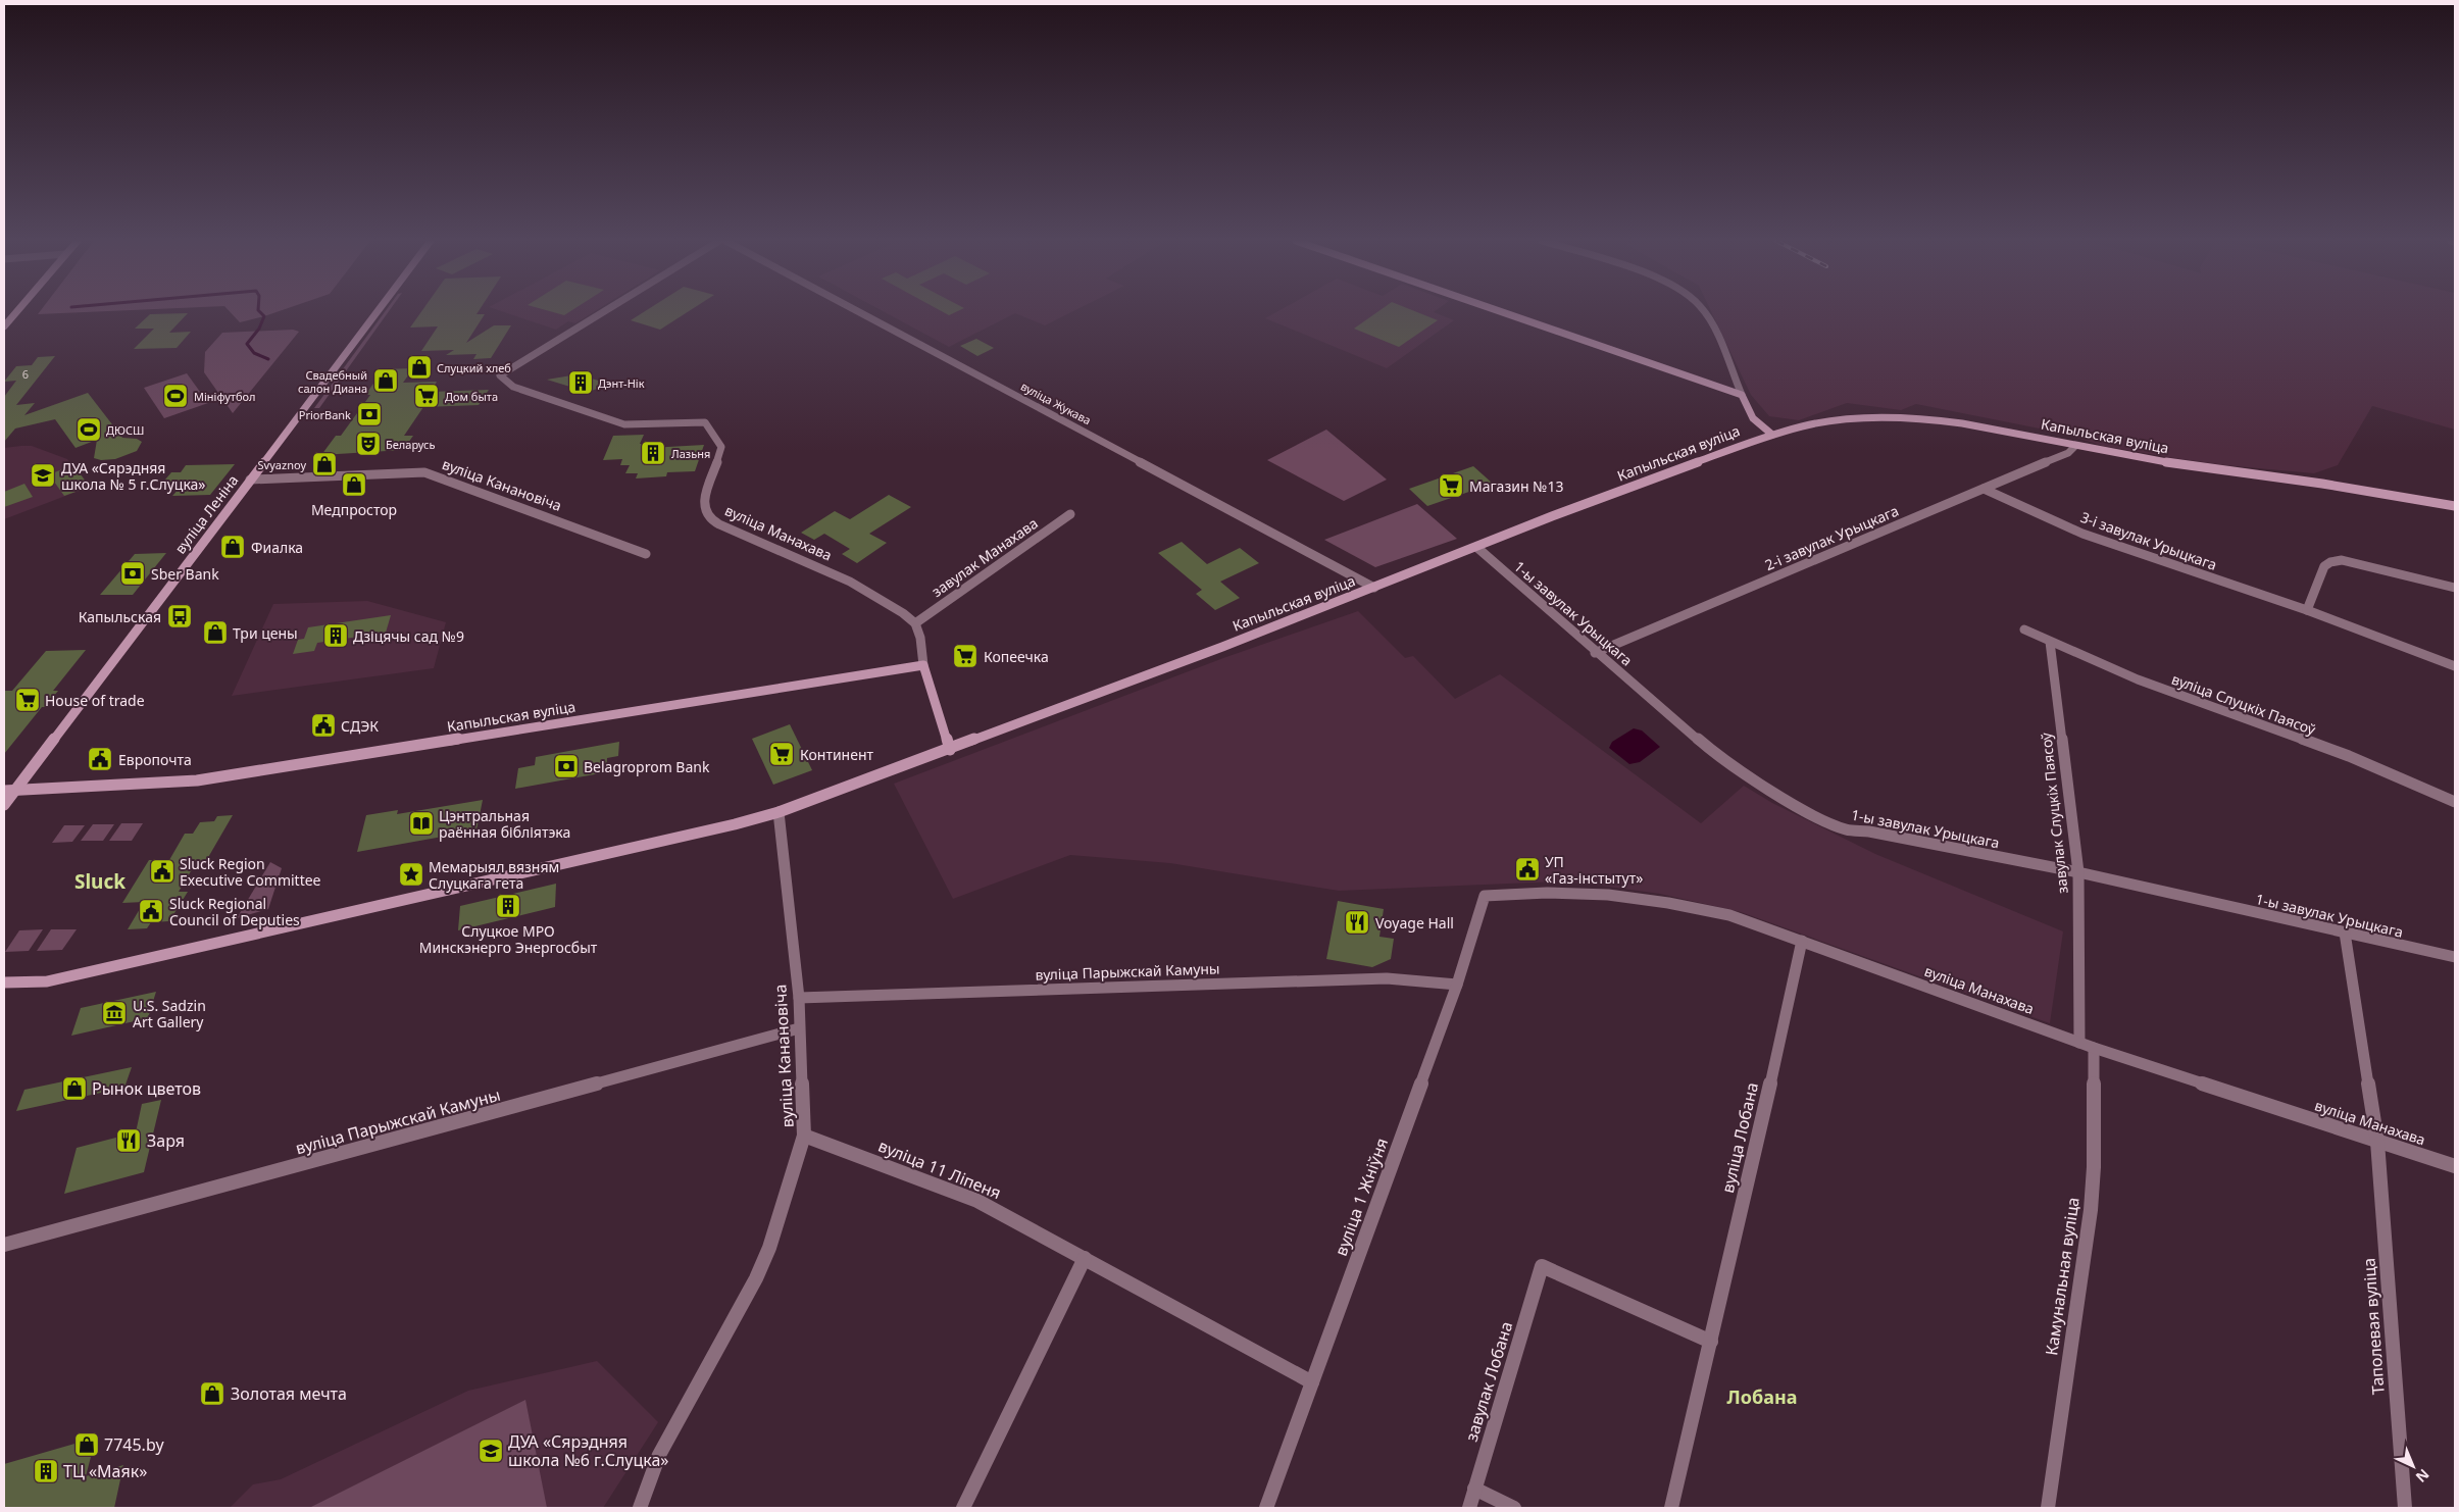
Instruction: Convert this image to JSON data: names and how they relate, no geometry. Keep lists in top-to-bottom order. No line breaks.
{"streets":{"main road":["Капыльская вуліца","вуліца Леніна"],"street":["вуліца Жукава","вуліца Канановіча","вуліца Манахава","2-і завулак Урыцкага","3-і завулак Урыцкага","завулак Манахава","1-ы завулак Урыцкага","вуліца Слуцкіх Паясоў","завулак Слуцкіх Паясоў","вуліца Парыжскай Камуны","вуліца Лобана","вуліца 11 Ліпеня","вуліца 1 Жніўня","Камунальная вуліца","Таполевая вуліца","завулак Лобана"]},"crossings":[["вуліца Жукава","Капыльская вуліца"],["Капыльская вуліца","вуліца Канановіча"],["Капыльская вуліца","вуліца Леніна"],["Капыльская вуліца","2-і завулак Урыцкага"],["Капыльская вуліца","1-ы завулак Урыцкага"],["вуліца Канановіча","вуліца Леніна"],["вуліца Канановіча","вуліца Парыжскай Камуны"],["вуліца Канановіча","вуліца 11 Ліпеня"],["вуліца Манахава","завулак Манахава"],["вуліца Манахава","завулак Слуцкіх Паясоў"],["вуліца Манахава","вуліца Лобана"],["вуліца Манахава","вуліца 1 Жніўня"],["вуліца Манахава","Камунальная вуліца"],["вуліца Манахава","Таполевая вуліца"],["2-і завулак Урыцкага","3-і завулак Урыцкага"],["2-і завулак Урыцкага","1-ы завулак Урыцкага"],["1-ы завулак Урыцкага","завулак Слуцкіх Паясоў"],["1-ы завулак Урыцкага","Таполевая вуліца"],["вуліца Слуцкіх Паясоў","завулак Слуцкіх Паясоў"],["вуліца Парыжскай Камуны","вуліца 1 Жніўня"],["вуліца Лобана","завулак Лобана"],["вуліца 11 Ліпеня","вуліца 1 Жніўня"]],"districts":["Sluck","Лобана"],"places":{"shop":["Слуцкий хлеб","Свадебный салон Диана","Svyaznoy","Медпростор","Фиалка","Три цены","Рынок цветов","Золотая мечта","7745.by"],"building":["Дэнт-Нік","Лазьня","Дзіцячы сад №9","Слуцкое МРО Минскэнерго Энергосбыт","ТЦ «Маяк»"],"sports":["Мініфутбол","ДЮСШ"],"supermarket":["Дом быта","Магазин №13","Копеечка","House of trade","Континент"],"bank":["PriorBank","Sber Bank","Belagroprom Bank"],"theatre":["Беларусь"],"school or university":["ДУА «Сярэдняя школа № 5 г.Слуцка»","ДУА «Сярэдняя школа №6 г.Слуцка»"],"bus stop":["Капыльская"],"public building":["СДЭК","Европочта","УП «Газ-інстытут»","Sluck Region Executive Committee","Sluck Regional Council of Deputies"],"library":["Цэнтральная раённая бібліятэка"],"place":["Мемарыял вязням Слуцкага гета"],"restaurant":["Voyage Hall","Заря"],"museum":["U.S. Sadzin Art Gallery"]},"house_numbers":["6"],"north":"bottom right"}
